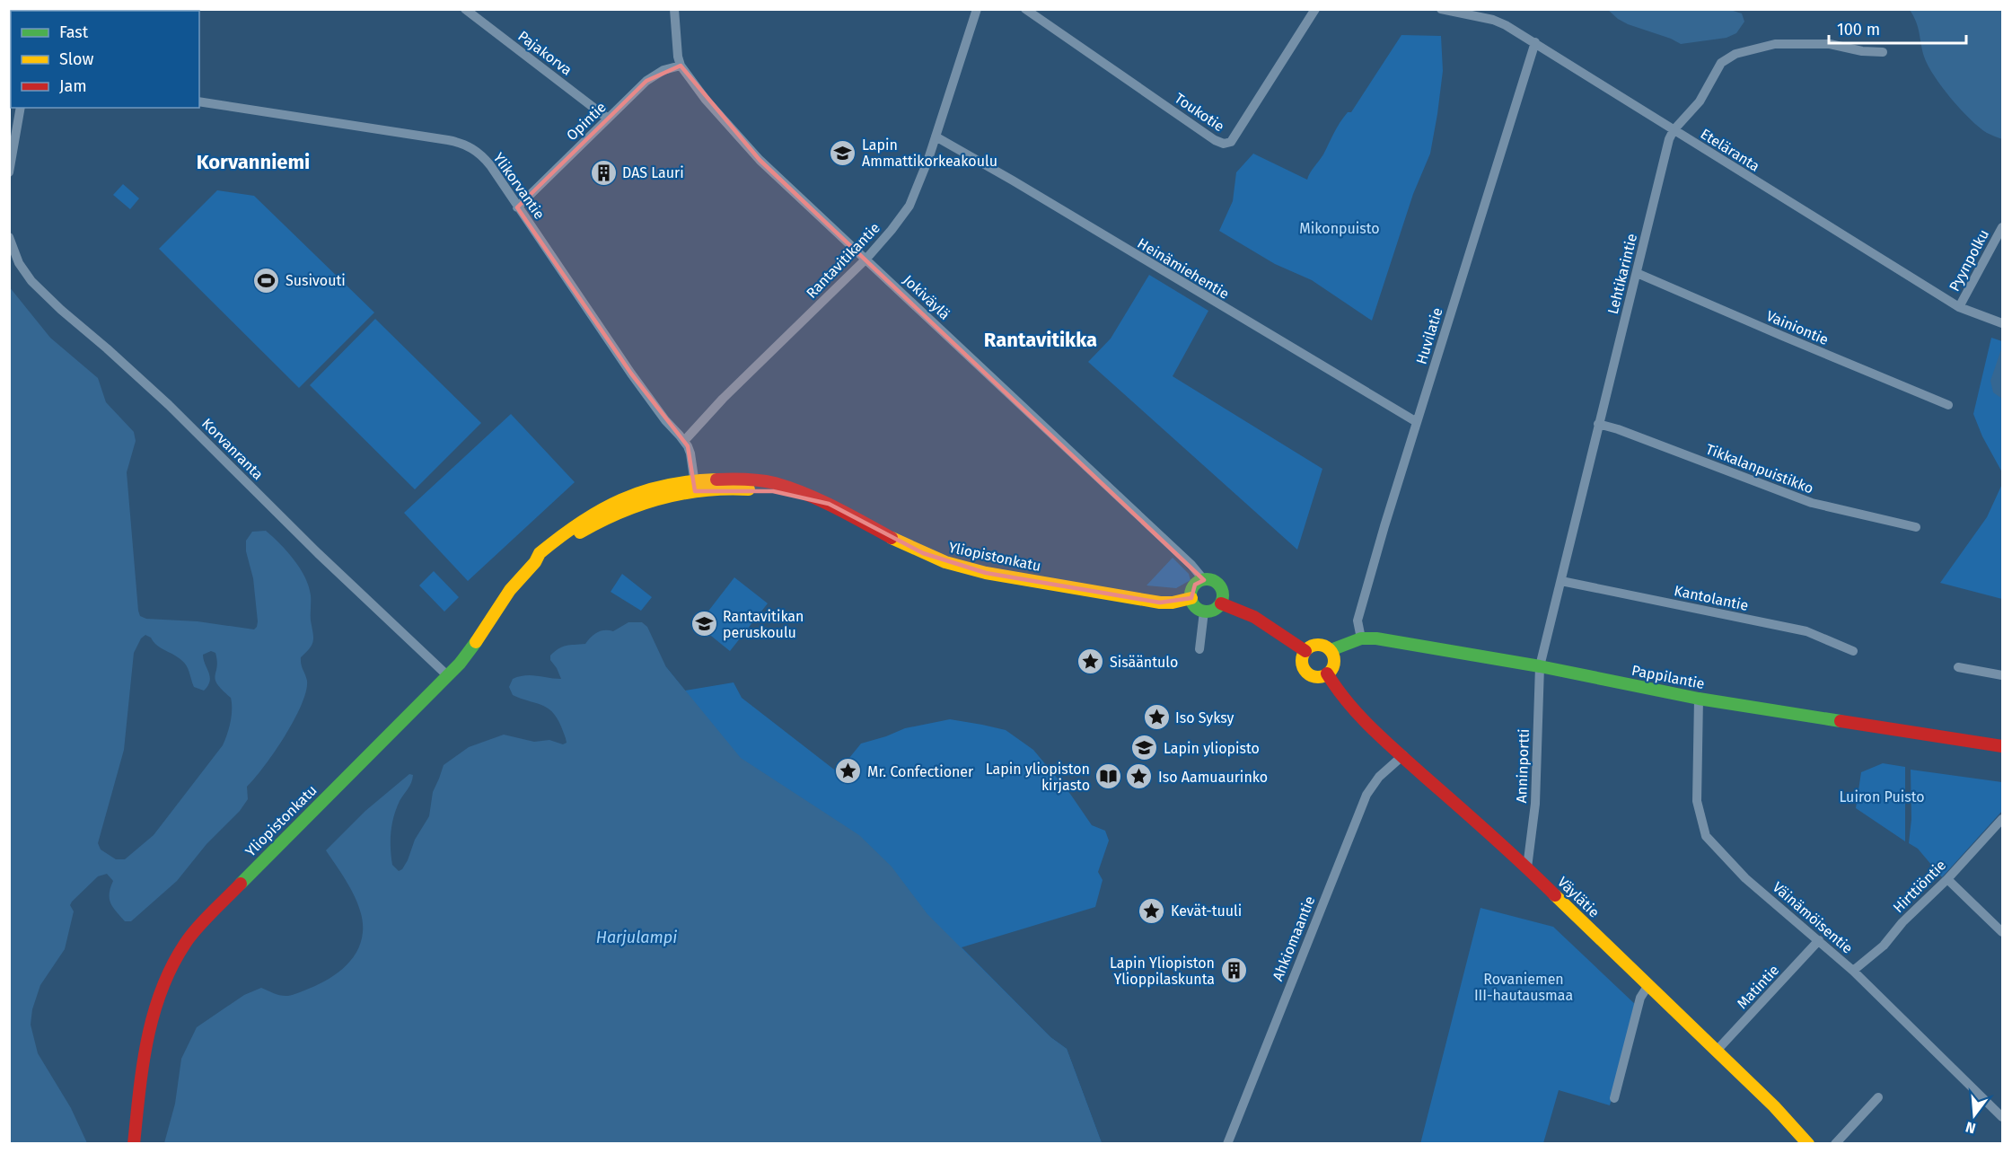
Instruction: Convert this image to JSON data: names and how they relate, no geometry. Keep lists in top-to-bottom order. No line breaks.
{"streets":{"street":["Pajakorva","Toukotie","Opintie","Eteläranta","Ylikorvantie","Rantavitikantie","Pyynpolku","Heinämiehentie","Lehtikarintie","Jokiväylä","Vainiontie","Huvilatie","Korvanranta","Tikkalanpuistikko","Yliopistonkatu","Kantolantie","Pappilantie","Anninportti","Hirttiöntie","Väylätie","Väinämöisentie","Ahkiomaantie","Matintie"]},"crossings":[["Pajakorva","Opintie"],["Opintie","Ylikorvantie"],["Opintie","Jokiväylä"],["Eteläranta","Pyynpolku"],["Eteläranta","Lehtikarintie"],["Eteläranta","Huvilatie"],["Ylikorvantie","Rantavitikantie"],["Rantavitikantie","Heinämiehentie"],["Rantavitikantie","Jokiväylä"],["Heinämiehentie","Huvilatie"],["Lehtikarintie","Vainiontie"],["Lehtikarintie","Tikkalanpuistikko"],["Lehtikarintie","Kantolantie"],["Lehtikarintie","Pappilantie"],["Lehtikarintie","Anninportti"],["Jokiväylä","Yliopistonkatu"],["Huvilatie","Pappilantie"],["Korvanranta","Yliopistonkatu"],["Pappilantie","Anninportti"],["Pappilantie","Väylätie"],["Pappilantie","Väinämöisentie"],["Anninportti","Väylätie"],["Hirttiöntie","Väinämöisentie"],["Väylätie","Ahkiomaantie"],["Väylätie","Matintie"],["Väinämöisentie","Matintie"]],"districts":["Korvanniemi","Rantavitikka"],"water":["Harjulampi"],"parks":["Mikonpuisto","Luiron Puisto","Rovaniemen III-hautausmaa"],"places":{"school or university":["Lapin Ammattikorkeakoulu","Rantavitikan peruskoulu","Lapin yliopisto"],"building":["DAS Lauri","Lapin Yliopiston Ylioppilaskunta"],"sports":["Susivouti"],"place":["Sisääntulo","Iso Syksy","Mr. Confectioner","Iso Aamuaurinko","Kevät-tuuli"],"library":["Lapin yliopiston kirjasto"]},"legend":["Fast","Slow","Jam"],"scale_bar":"100 m","north":"bottom"}
